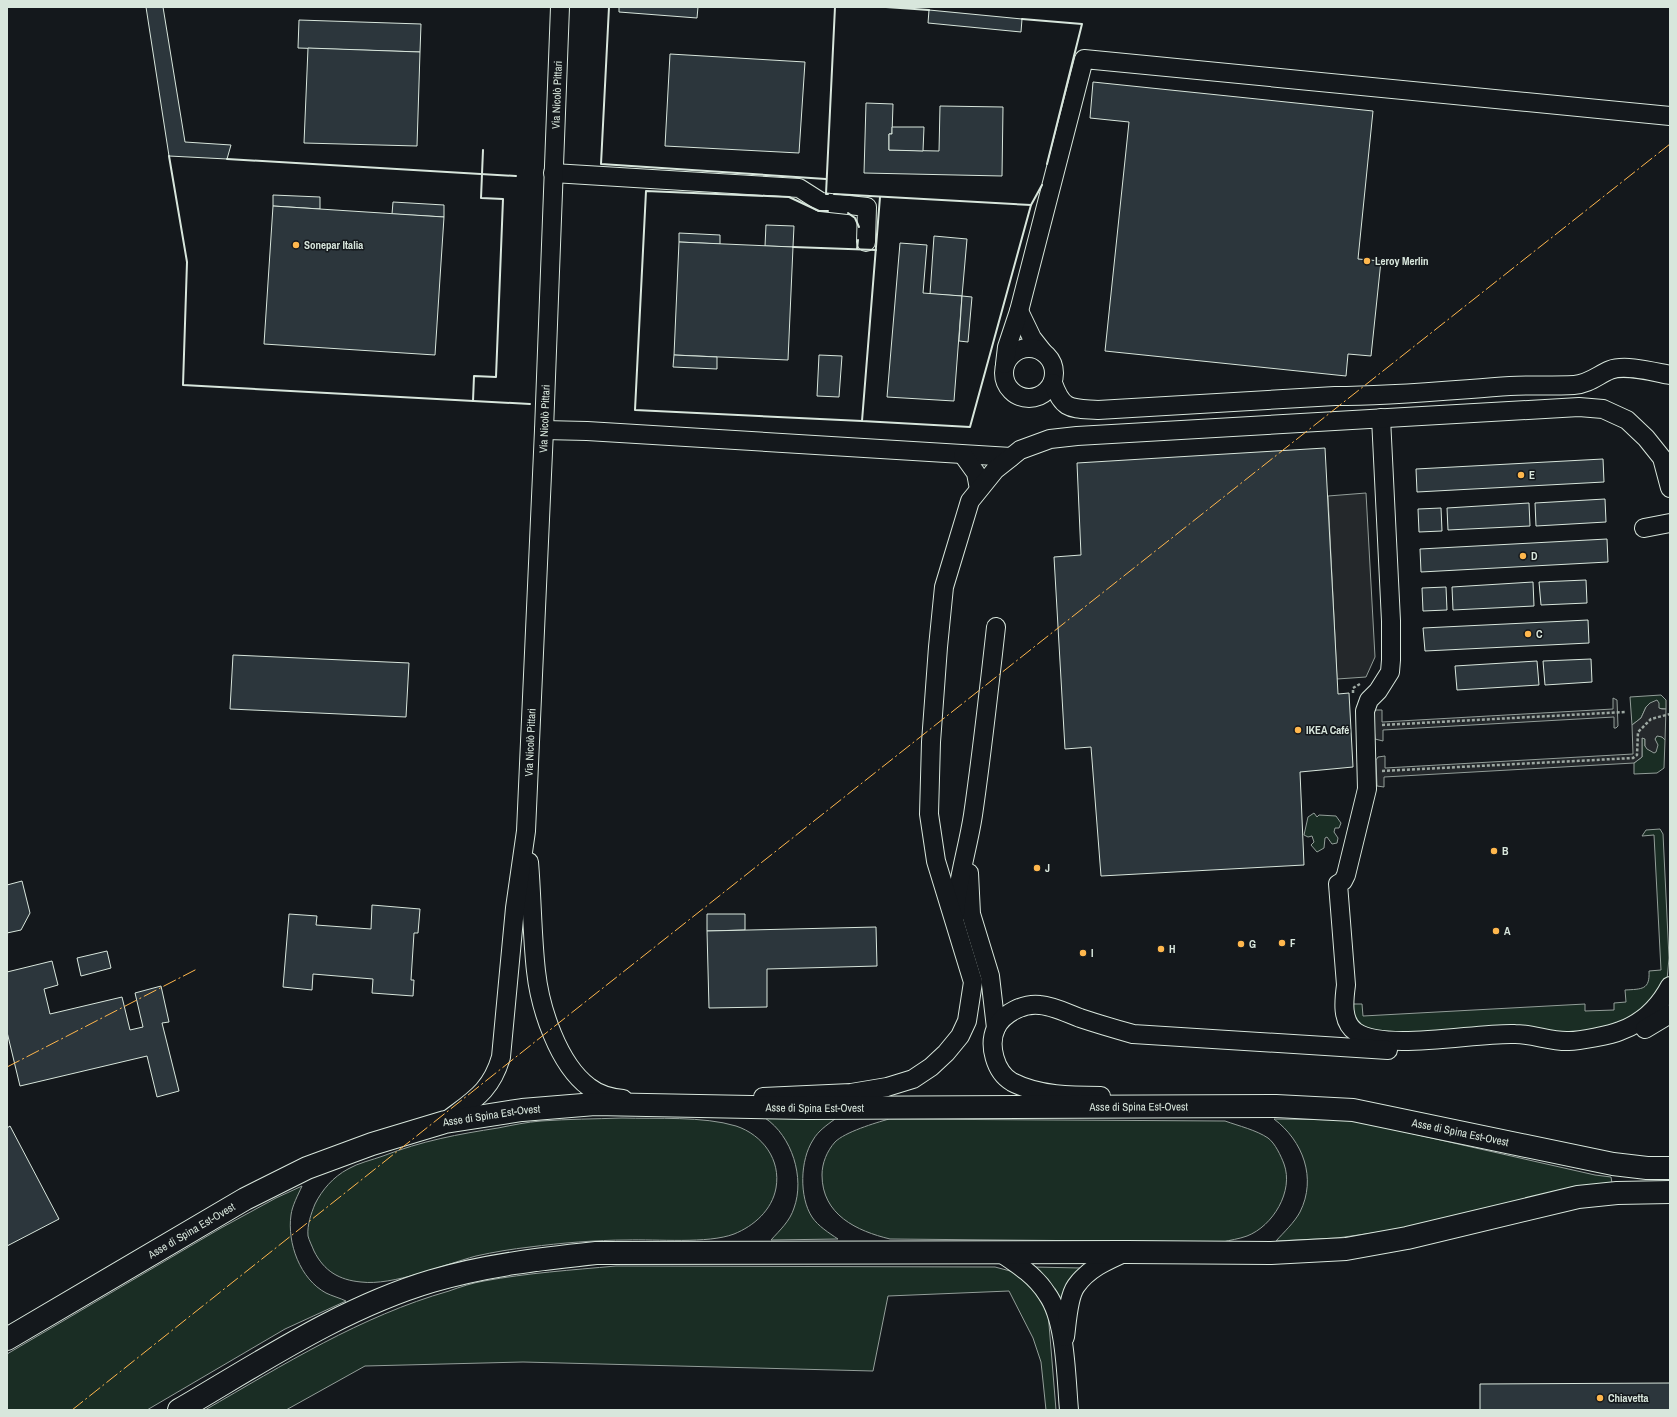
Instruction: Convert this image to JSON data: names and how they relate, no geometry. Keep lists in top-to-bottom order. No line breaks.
{"streets":{"main road":["Asse di Spina Est-Ovest"],"street":["Via Nicolò Pittari"]},"places":["Sonepar Italia","Leroy Merlin","E","D","C","IKEA Café","B","J","A","F","G","H","I","Chiavetta"]}
